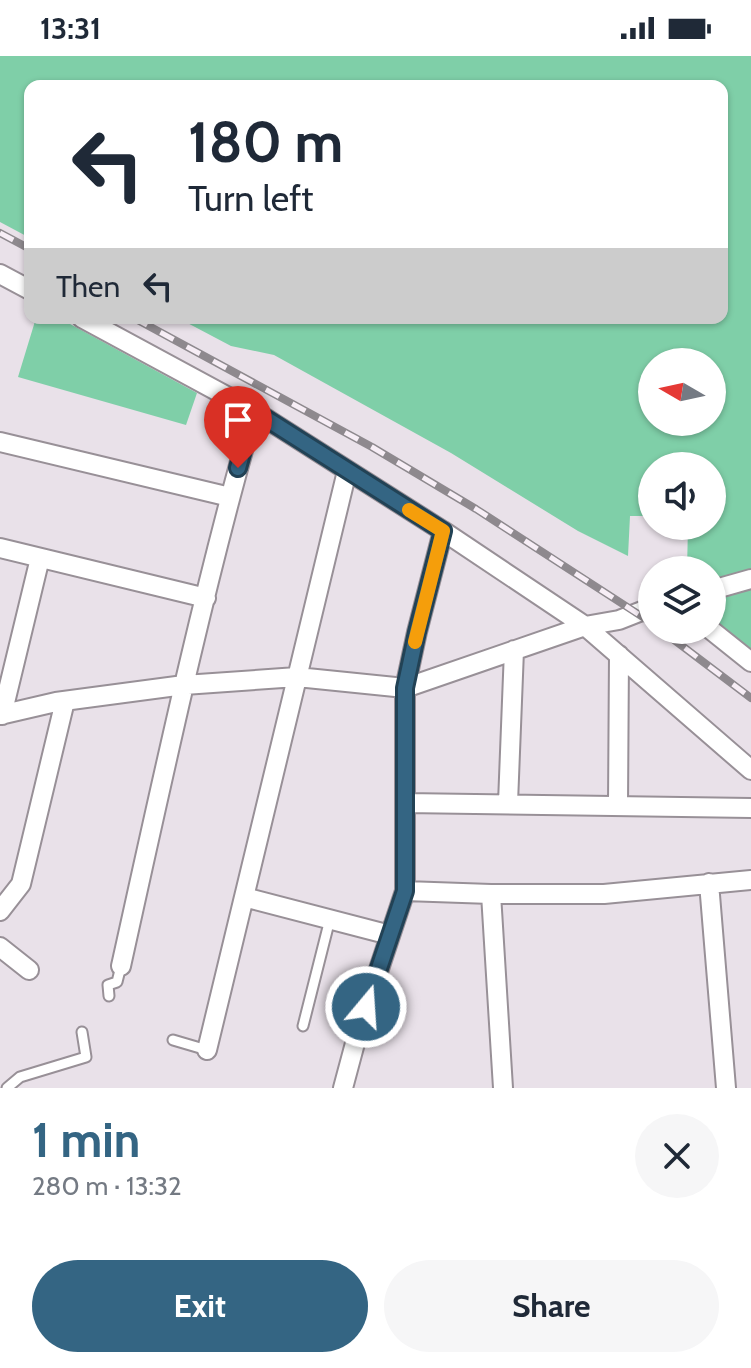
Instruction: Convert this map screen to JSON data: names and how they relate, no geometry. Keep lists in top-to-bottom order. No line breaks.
{"north":"left","page":{"status":"13:31","turn":["180 m","Turn left"],"then":"Then","heading":["1 min","280 m · 13:32"],"buttons":["Exit","Share"]}}
